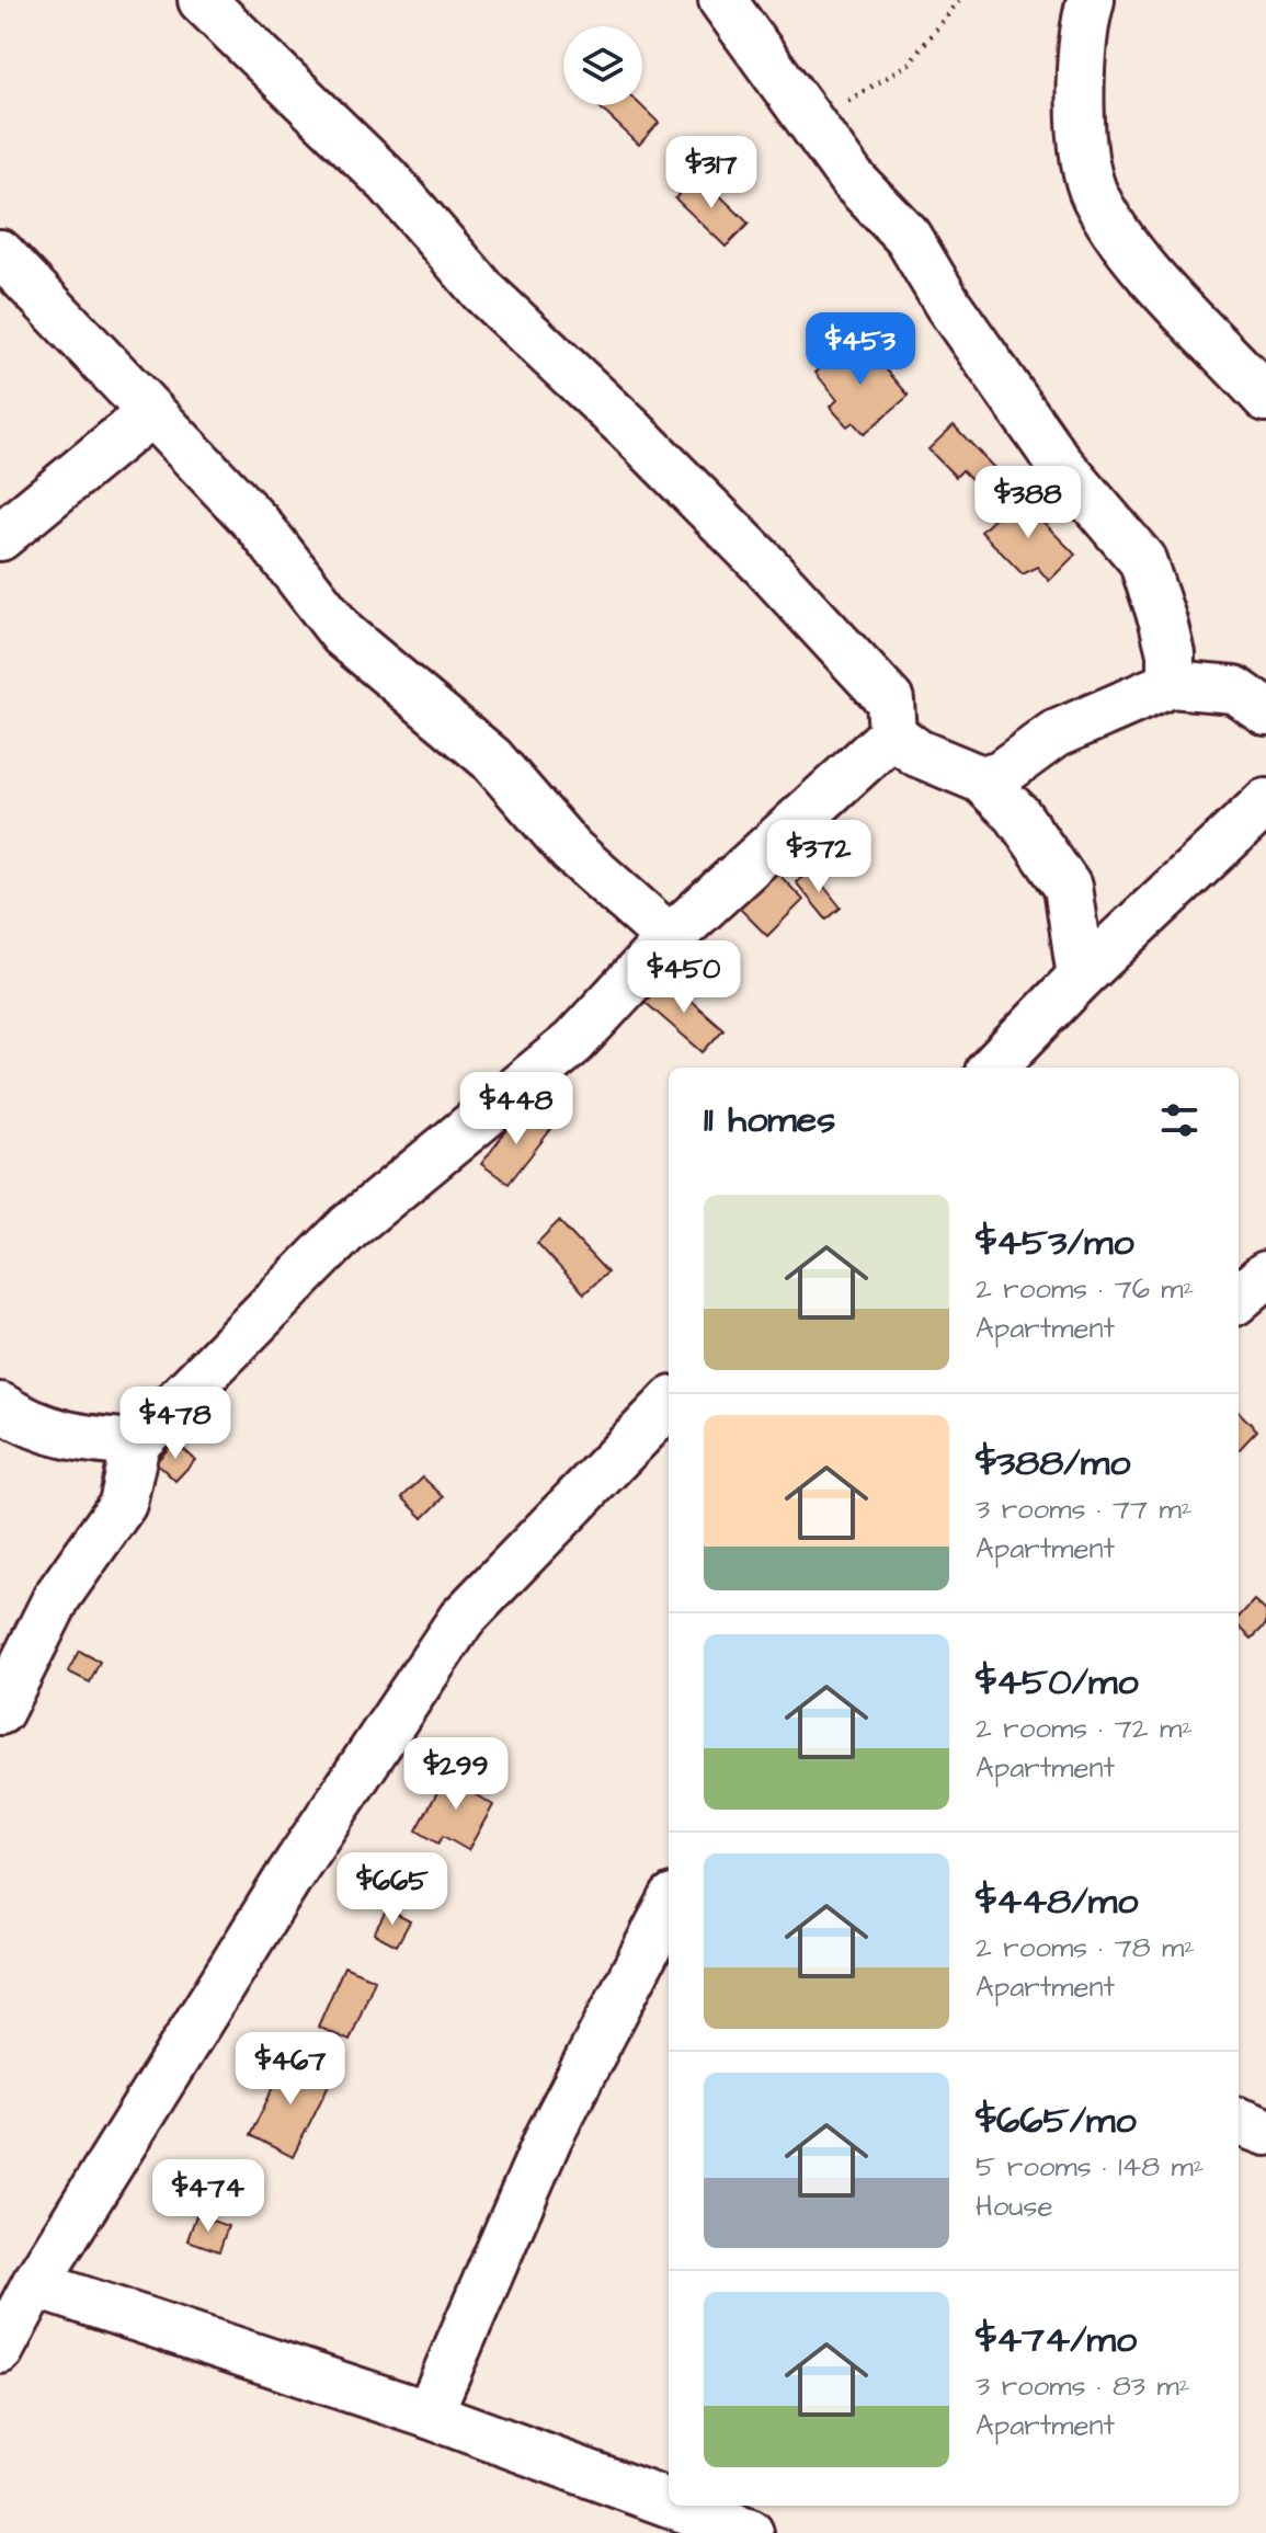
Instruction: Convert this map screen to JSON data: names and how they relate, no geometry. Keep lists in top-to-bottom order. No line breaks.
{"page":{"price":["$317","$453","$388","$372","$450","$448","$478","$299","$665","$467","$474"],"heading":"11 homes","list":[{"name":"$453/mo","note":"2 rooms · 76 m² · Apartment"},{"name":"$388/mo","note":"3 rooms · 77 m² · Apartment"},{"name":"$450/mo","note":"2 rooms · 72 m² · Apartment"},{"name":"$448/mo","note":"2 rooms · 78 m² · Apartment"},{"name":"$665/mo","note":"5 rooms · 148 m² · House"},{"name":"$474/mo","note":"3 rooms · 83 m² · Apartment"}]}}
